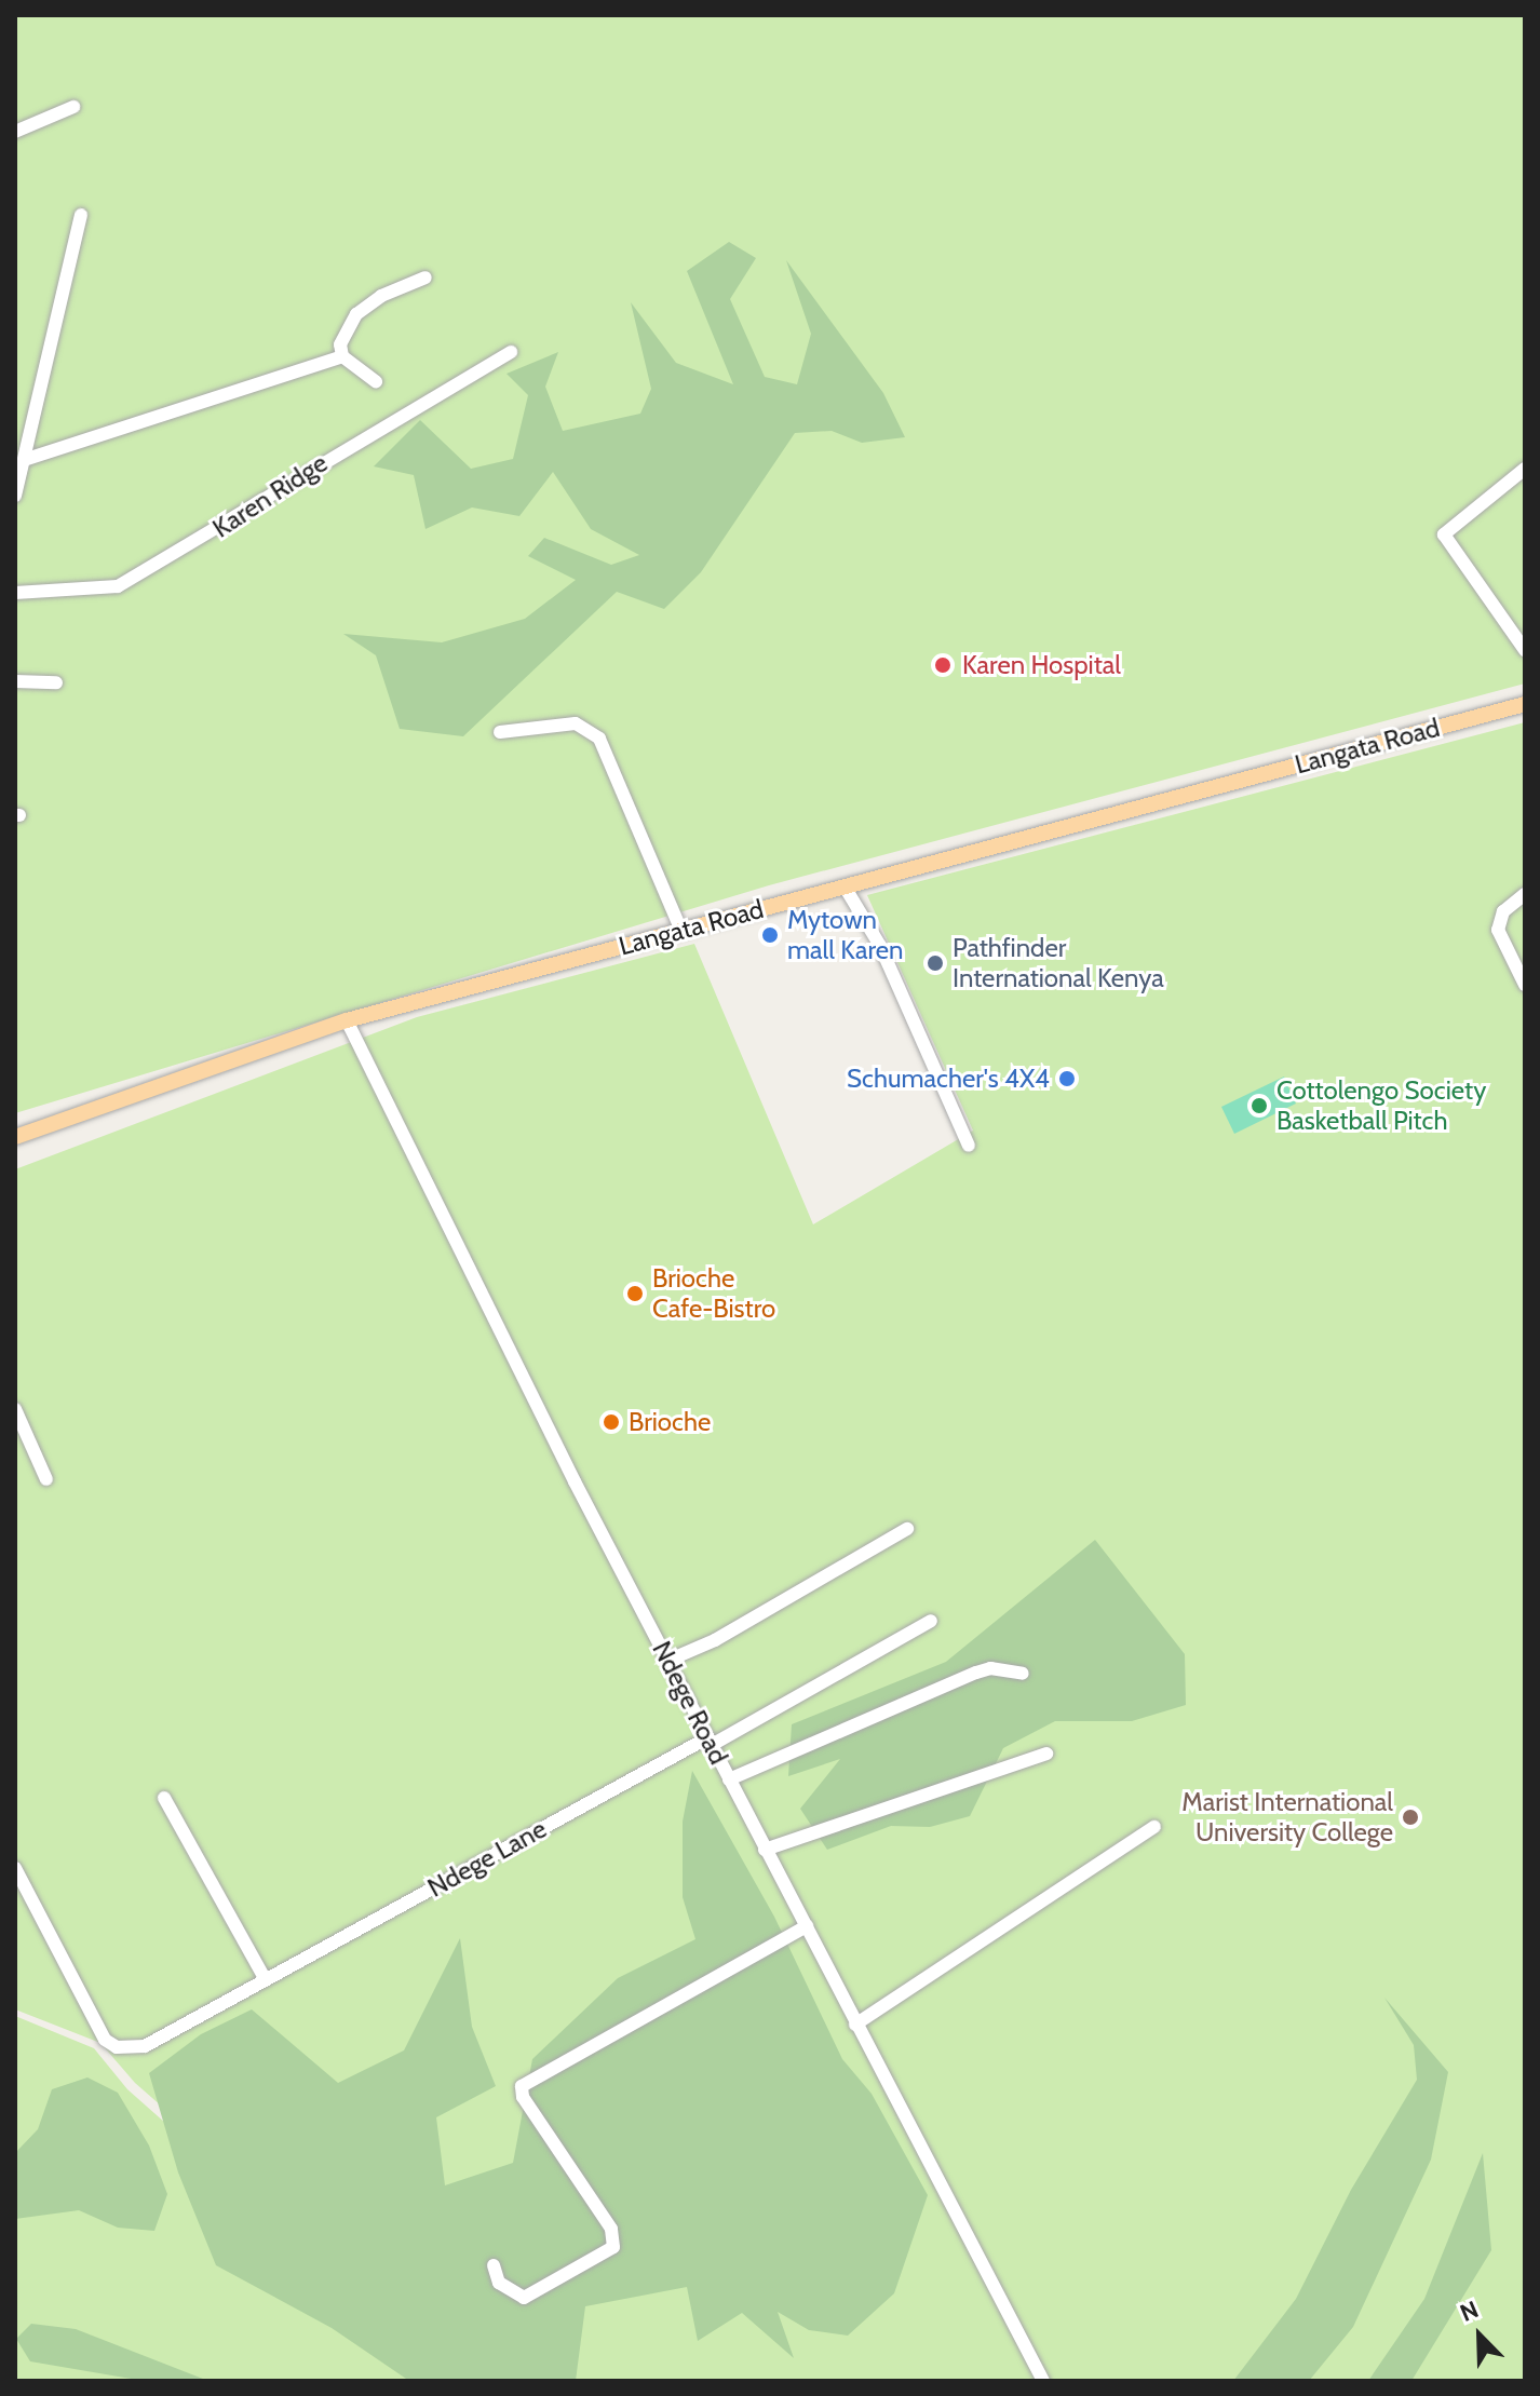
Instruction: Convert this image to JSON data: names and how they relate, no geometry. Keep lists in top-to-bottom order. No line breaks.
{"streets":{"main road":["Langata Road"],"street":["Karen Ridge","Ndege Road","Ndege Lane"]},"crossings":[["Langata Road","Ndege Road"],["Ndege Road","Ndege Lane"]],"places":["Karen Hospital","Mytown mall Karen","Pathfinder International Kenya","Schumacher's 4X4","Cottolengo Society Basketball Pitch","Brioche Cafe-Bistro","Brioche","Marist International University College"],"north":"top left"}
